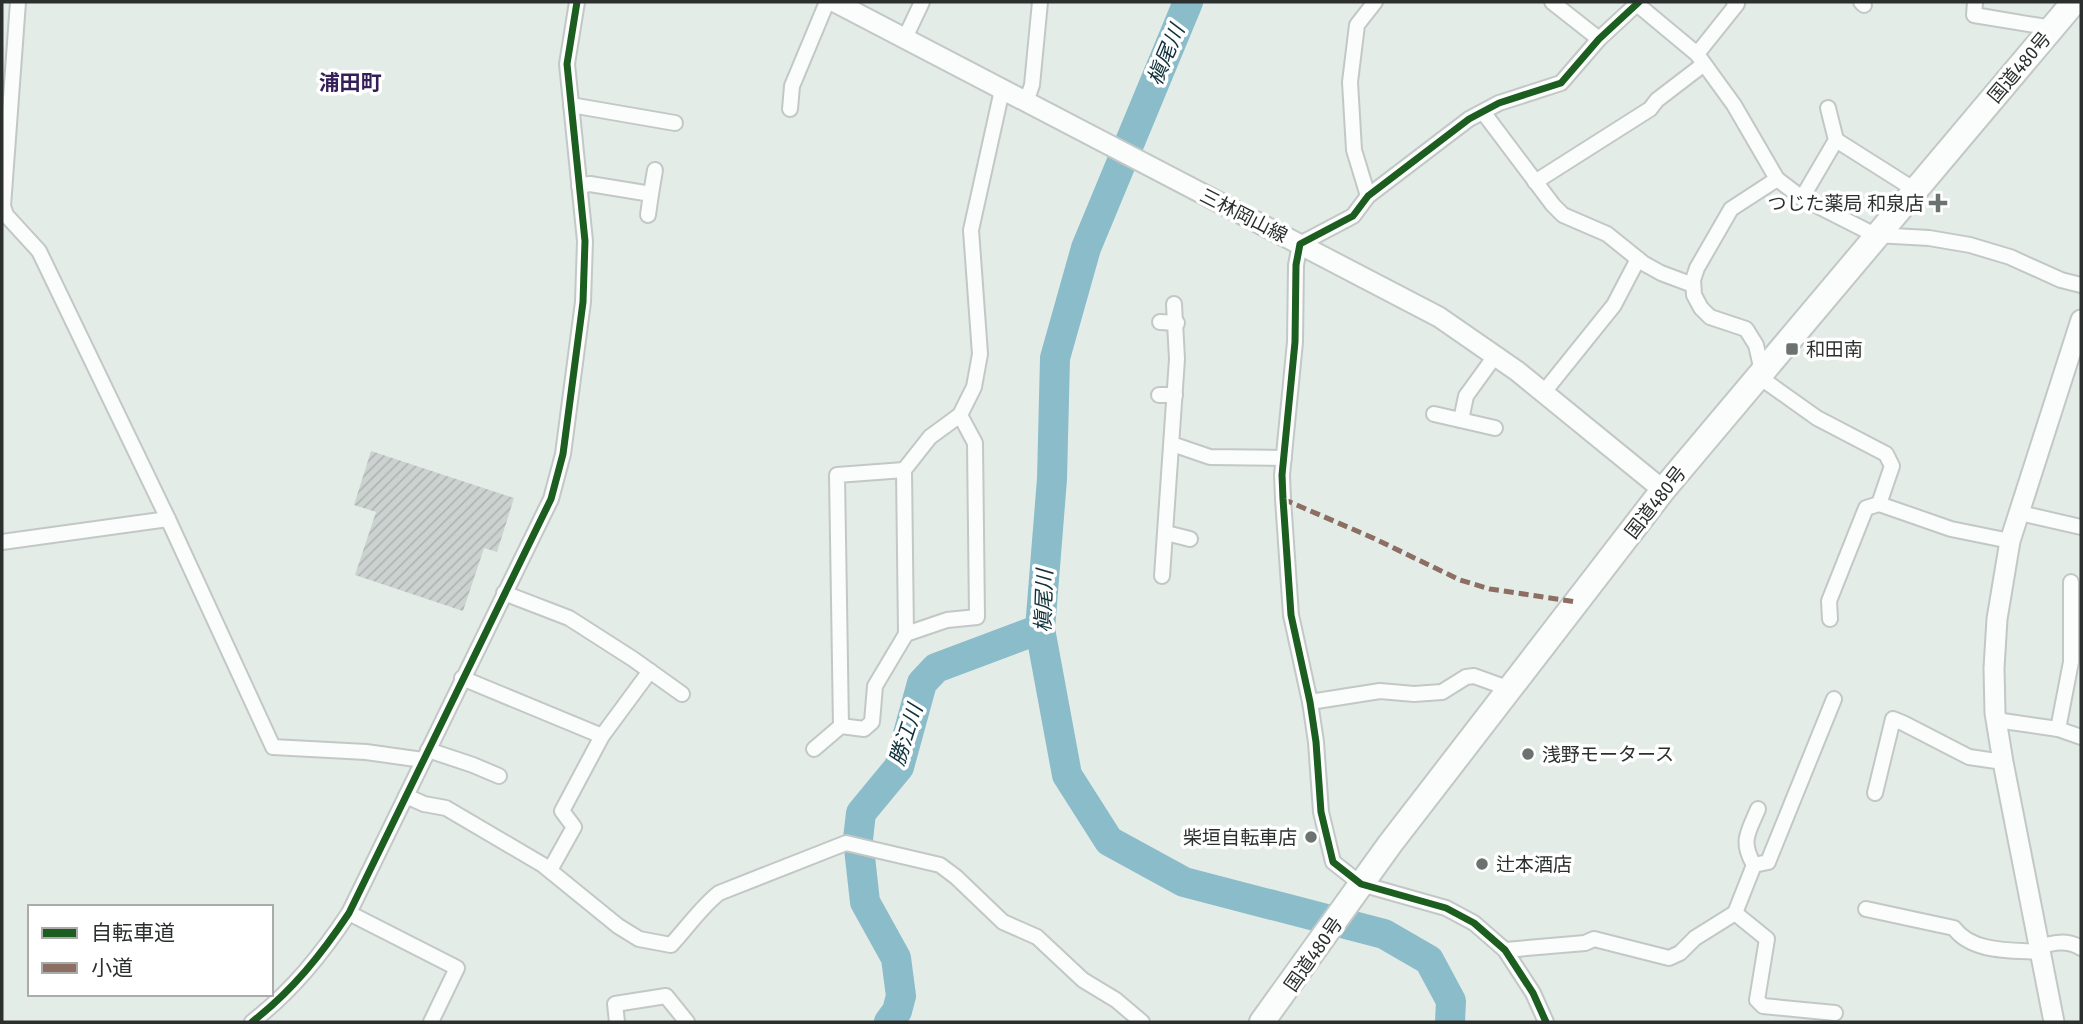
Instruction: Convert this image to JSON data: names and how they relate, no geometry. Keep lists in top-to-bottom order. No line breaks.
{"streets":{"highway":["国道480号"],"main road":["三林岡山線"]},"crossings":[["国道480号","三林岡山線"]],"districts":["浦田町"],"water":["槇尾川","勝江川"],"places":{"health":["つじた薬局 和泉店"],"transit":["和田南"],"other":["浅野モータース","柴垣自転車店","辻本酒店"]},"legend":["自転車道","小道"]}
